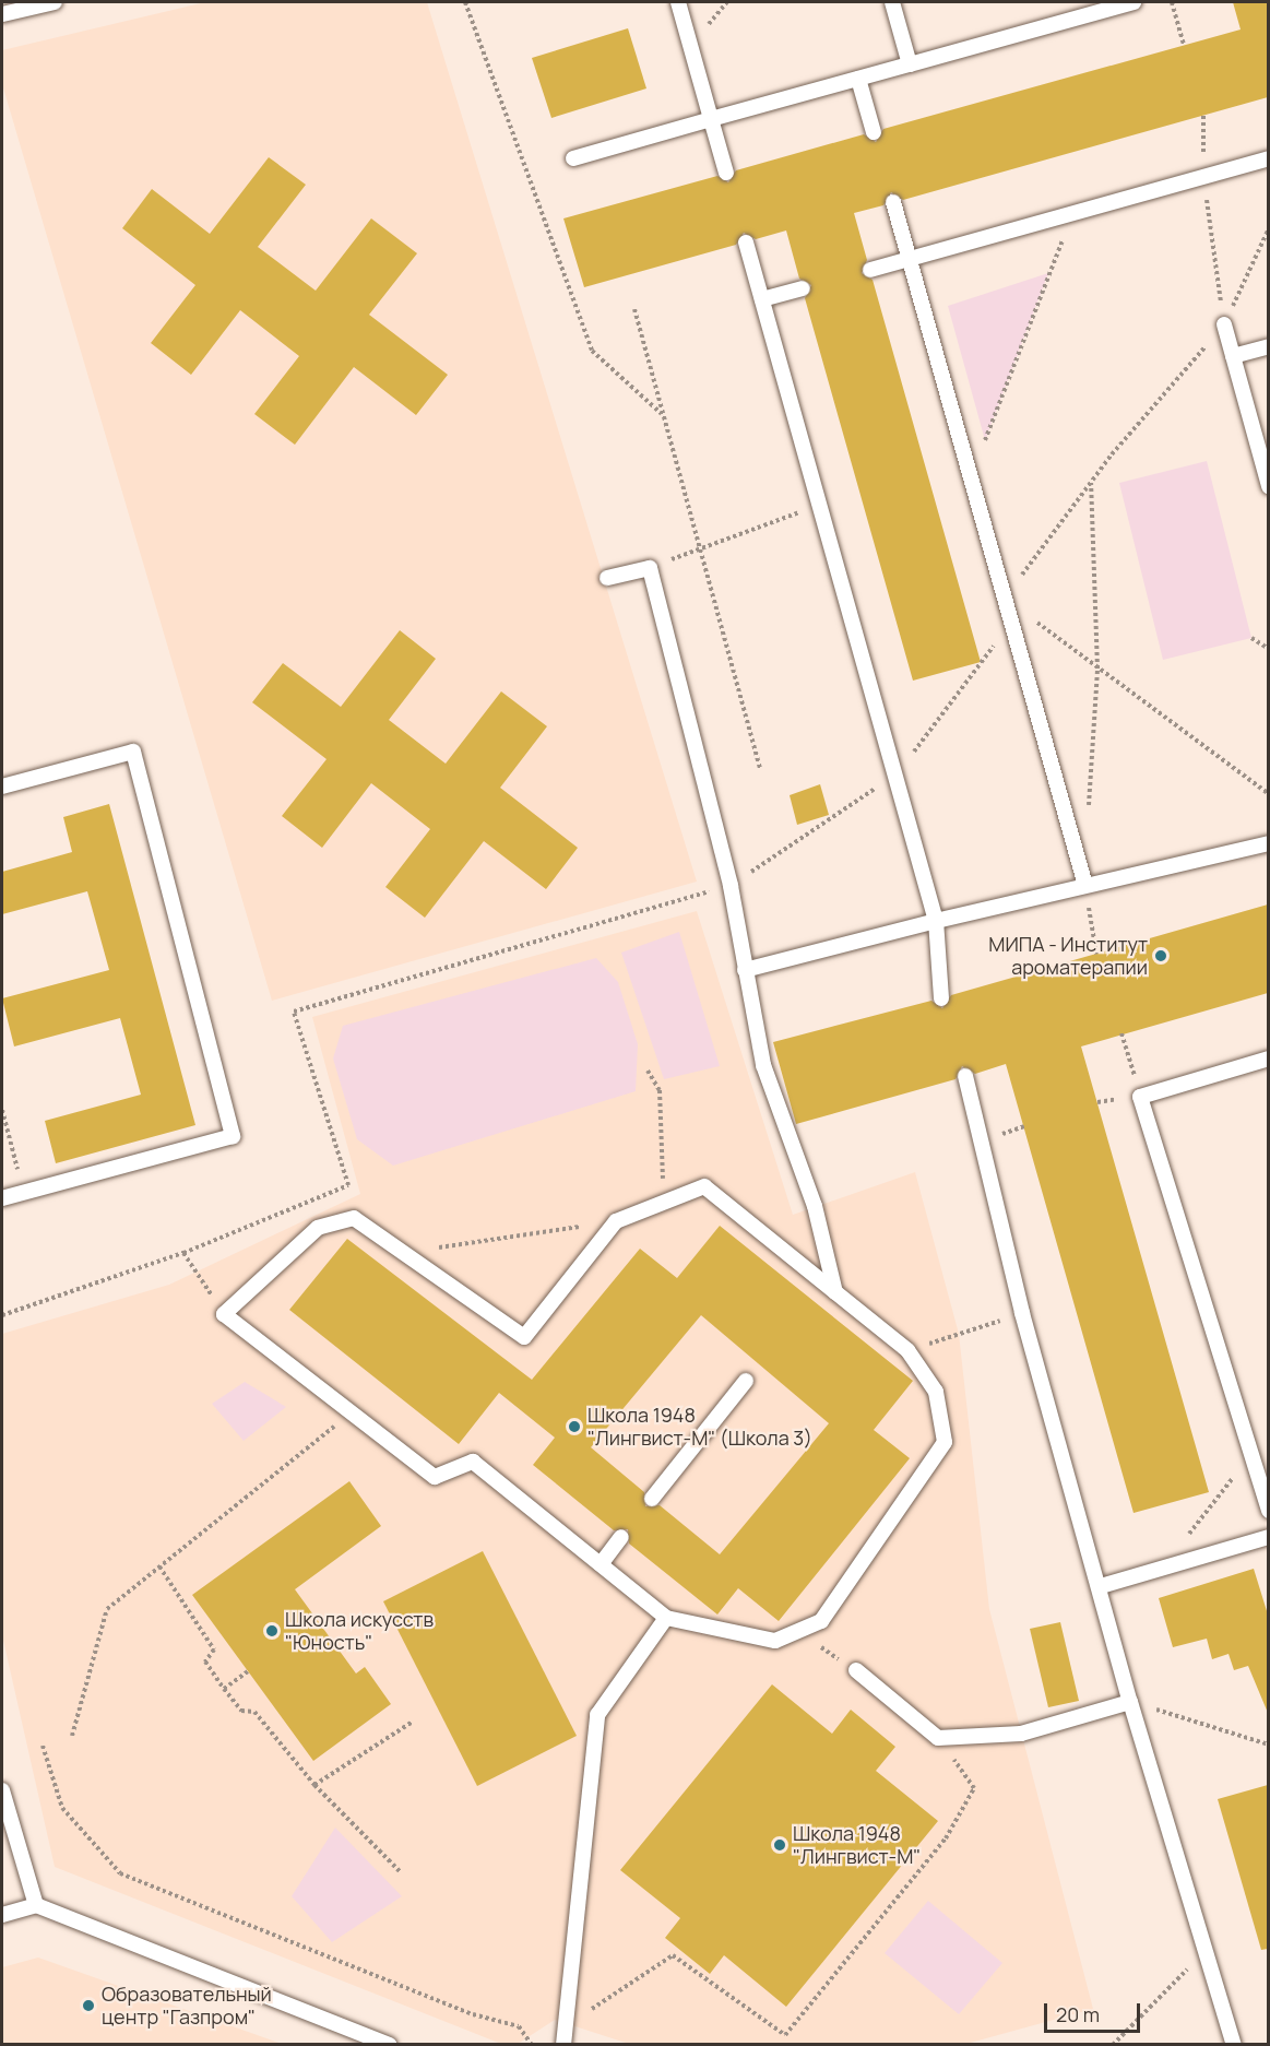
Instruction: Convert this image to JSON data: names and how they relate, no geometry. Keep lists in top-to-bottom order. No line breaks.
{"places":["МИПА - Институт ароматерапии","Школа 1948 \"Лингвист-М\" (Школа 3)","Школа искусств \"Юность\"","Школа 1948 \"Лингвист-М\"","Образовательный центр \"Газпром\""],"scale_bar":"20 m"}
